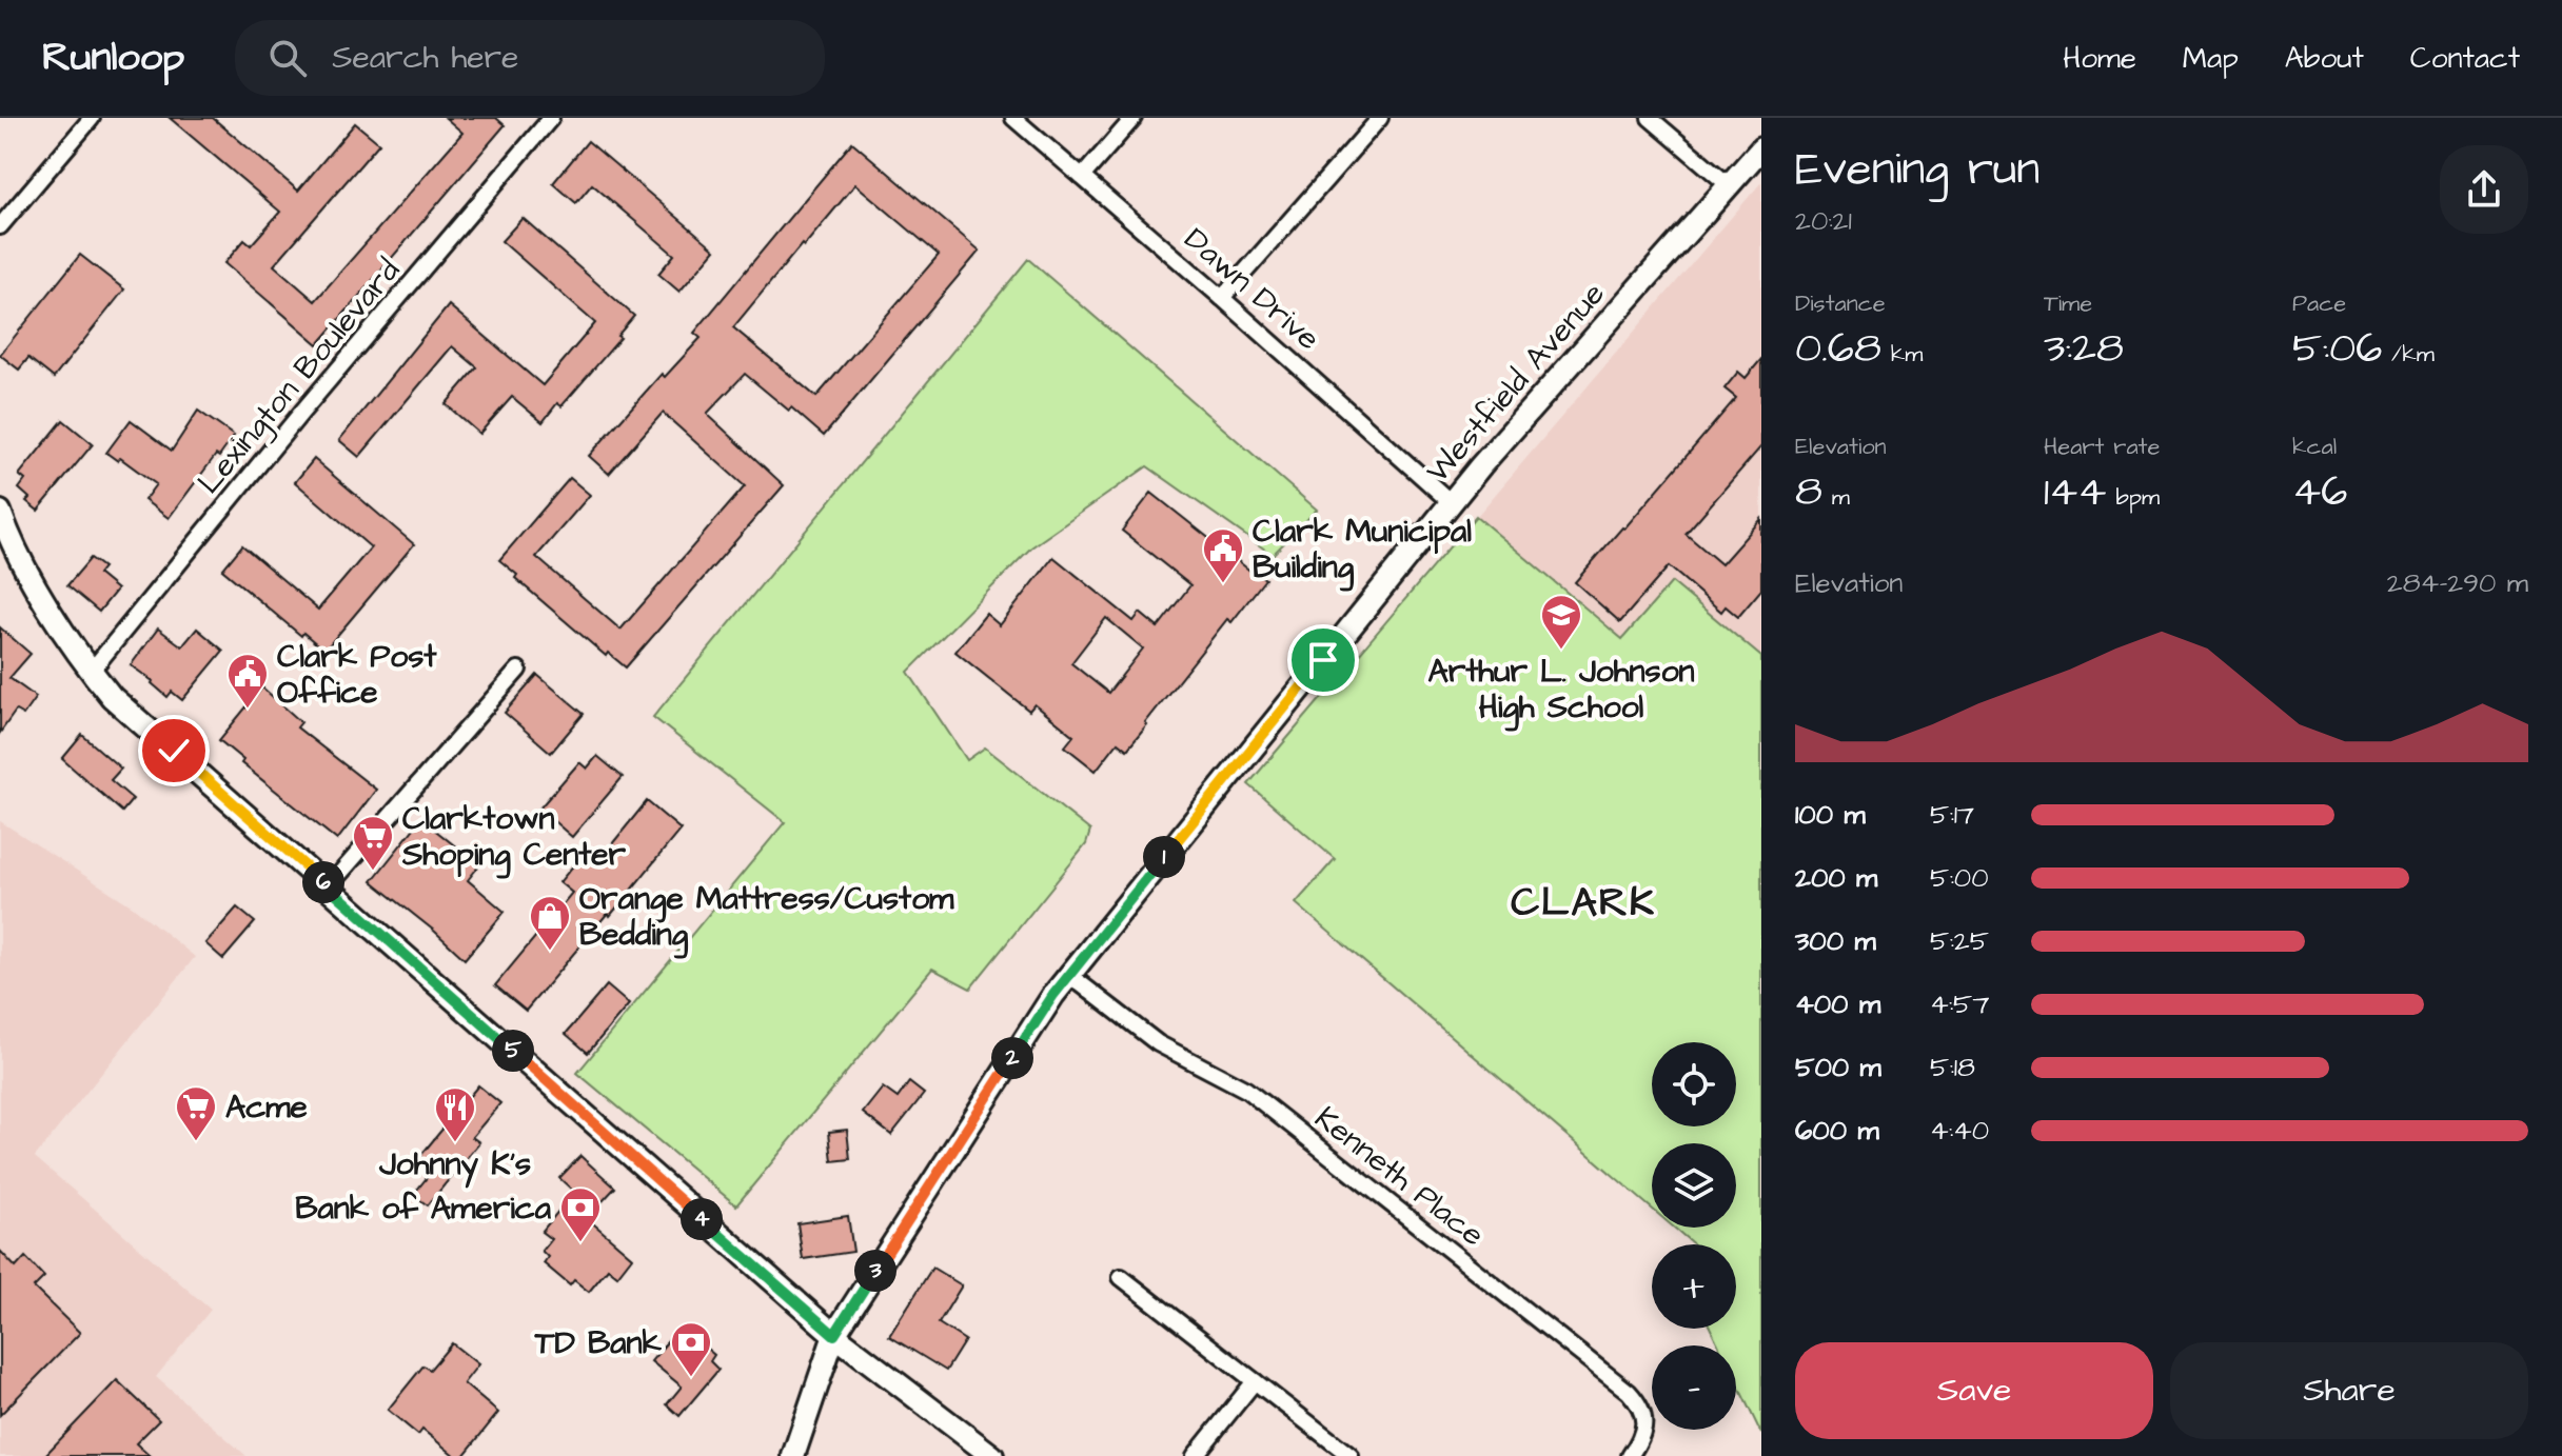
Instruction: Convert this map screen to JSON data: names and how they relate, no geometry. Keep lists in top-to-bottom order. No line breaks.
{"streets":{"street":["Dawn Drive","Lexington Boulevard","Westfield Avenue","Kenneth Place"]},"crossings":[["Dawn Drive","Westfield Avenue"],["Westfield Avenue","Kenneth Place"]],"districts":["CLARK"],"places":{"public building":["Clark Municipal Building","Clark Post Office"],"school or university":["Arthur L. Johnson High School"],"supermarket":["Clarktown Shoping Center","Acme"],"shop":["Orange Mattress/Custom Bedding"],"restaurant":["Johnny K's"],"bank":["Bank of America","TD Bank"]},"page":{"header":"Runloop","search":"Search here","nav":["Home","Map","About","Contact"],"heading":["Evening run","20:21"],"stats":[["Distance","0.68 km"],["Time","3:28"],["Pace","5:06 /km"],["Elevation","8 m"],["Heart rate","144 bpm"],["kcal","46"]],"chart":["Elevation","284–290 m"],"list":[{"name":"100 m","note":"5:17"},{"name":"200 m","note":"5:00"},{"name":"300 m","note":"5:25"},{"name":"400 m","note":"4:57"},{"name":"500 m","note":"5:18"},{"name":"600 m","note":"4:40"}],"pins":["1","6","5","2","4","3"],"map_buttons":["+","−"],"buttons":["Save","Share"]}}
